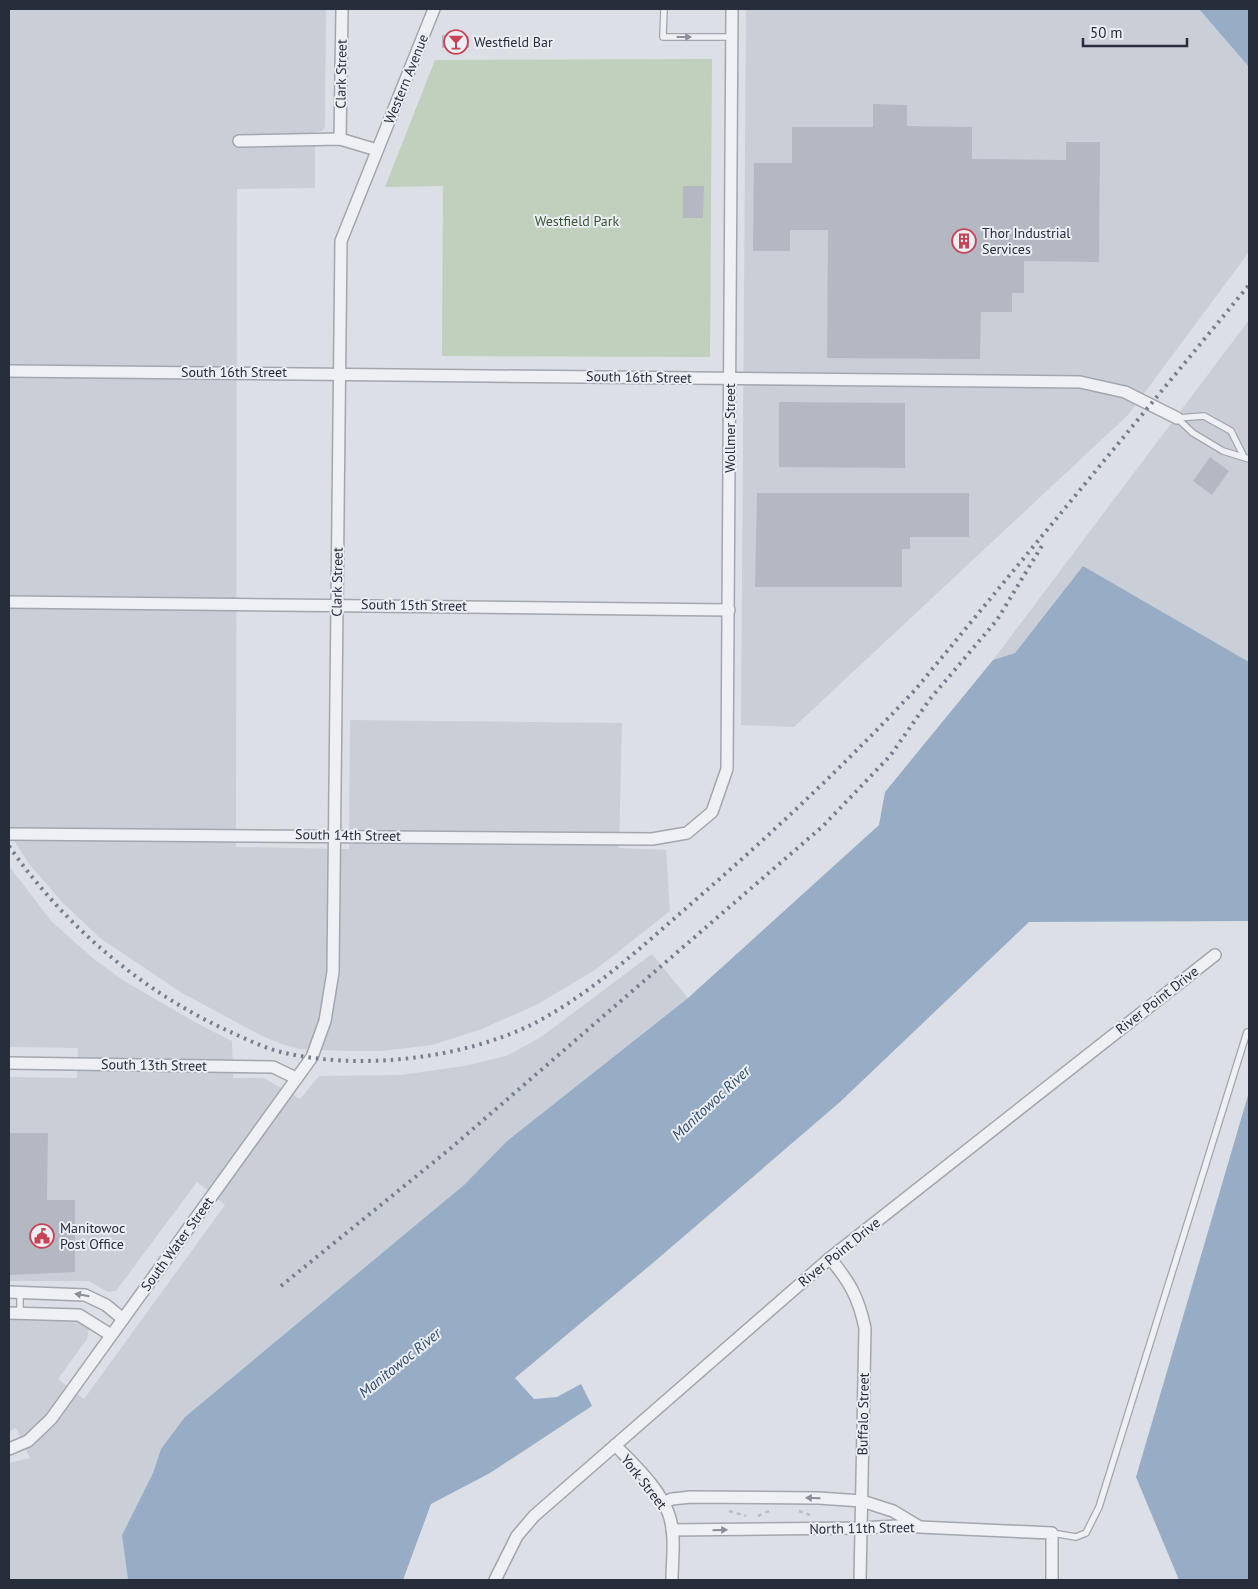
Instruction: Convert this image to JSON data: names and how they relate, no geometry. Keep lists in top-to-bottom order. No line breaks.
{"streets":{"street":["Clark Street","Western Avenue","South 16th Street","Wollmer Street","South 15th Street","South 14th Street","River Point Drive","South 13th Street","South Water Street","Buffalo Street","York Street","North 11th Street"]},"crossings":[["Clark Street","Western Avenue"],["Clark Street","South 16th Street"],["Clark Street","South 15th Street"],["Clark Street","South 14th Street"],["Clark Street","South Water Street"],["South 16th Street","Wollmer Street"],["Wollmer Street","South 15th Street"],["Wollmer Street","South 14th Street"],["River Point Drive","Buffalo Street"],["River Point Drive","York Street"],["South 13th Street","South Water Street"],["Buffalo Street","North 11th Street"],["York Street","North 11th Street"]],"water":["Manitowoc River"],"parks":["Westfield Park"],"places":{"bar":["Westfield Bar"],"building":["Thor Industrial Services"],"public building":["Manitowoc Post Office"]},"scale_bar":"50 m"}
